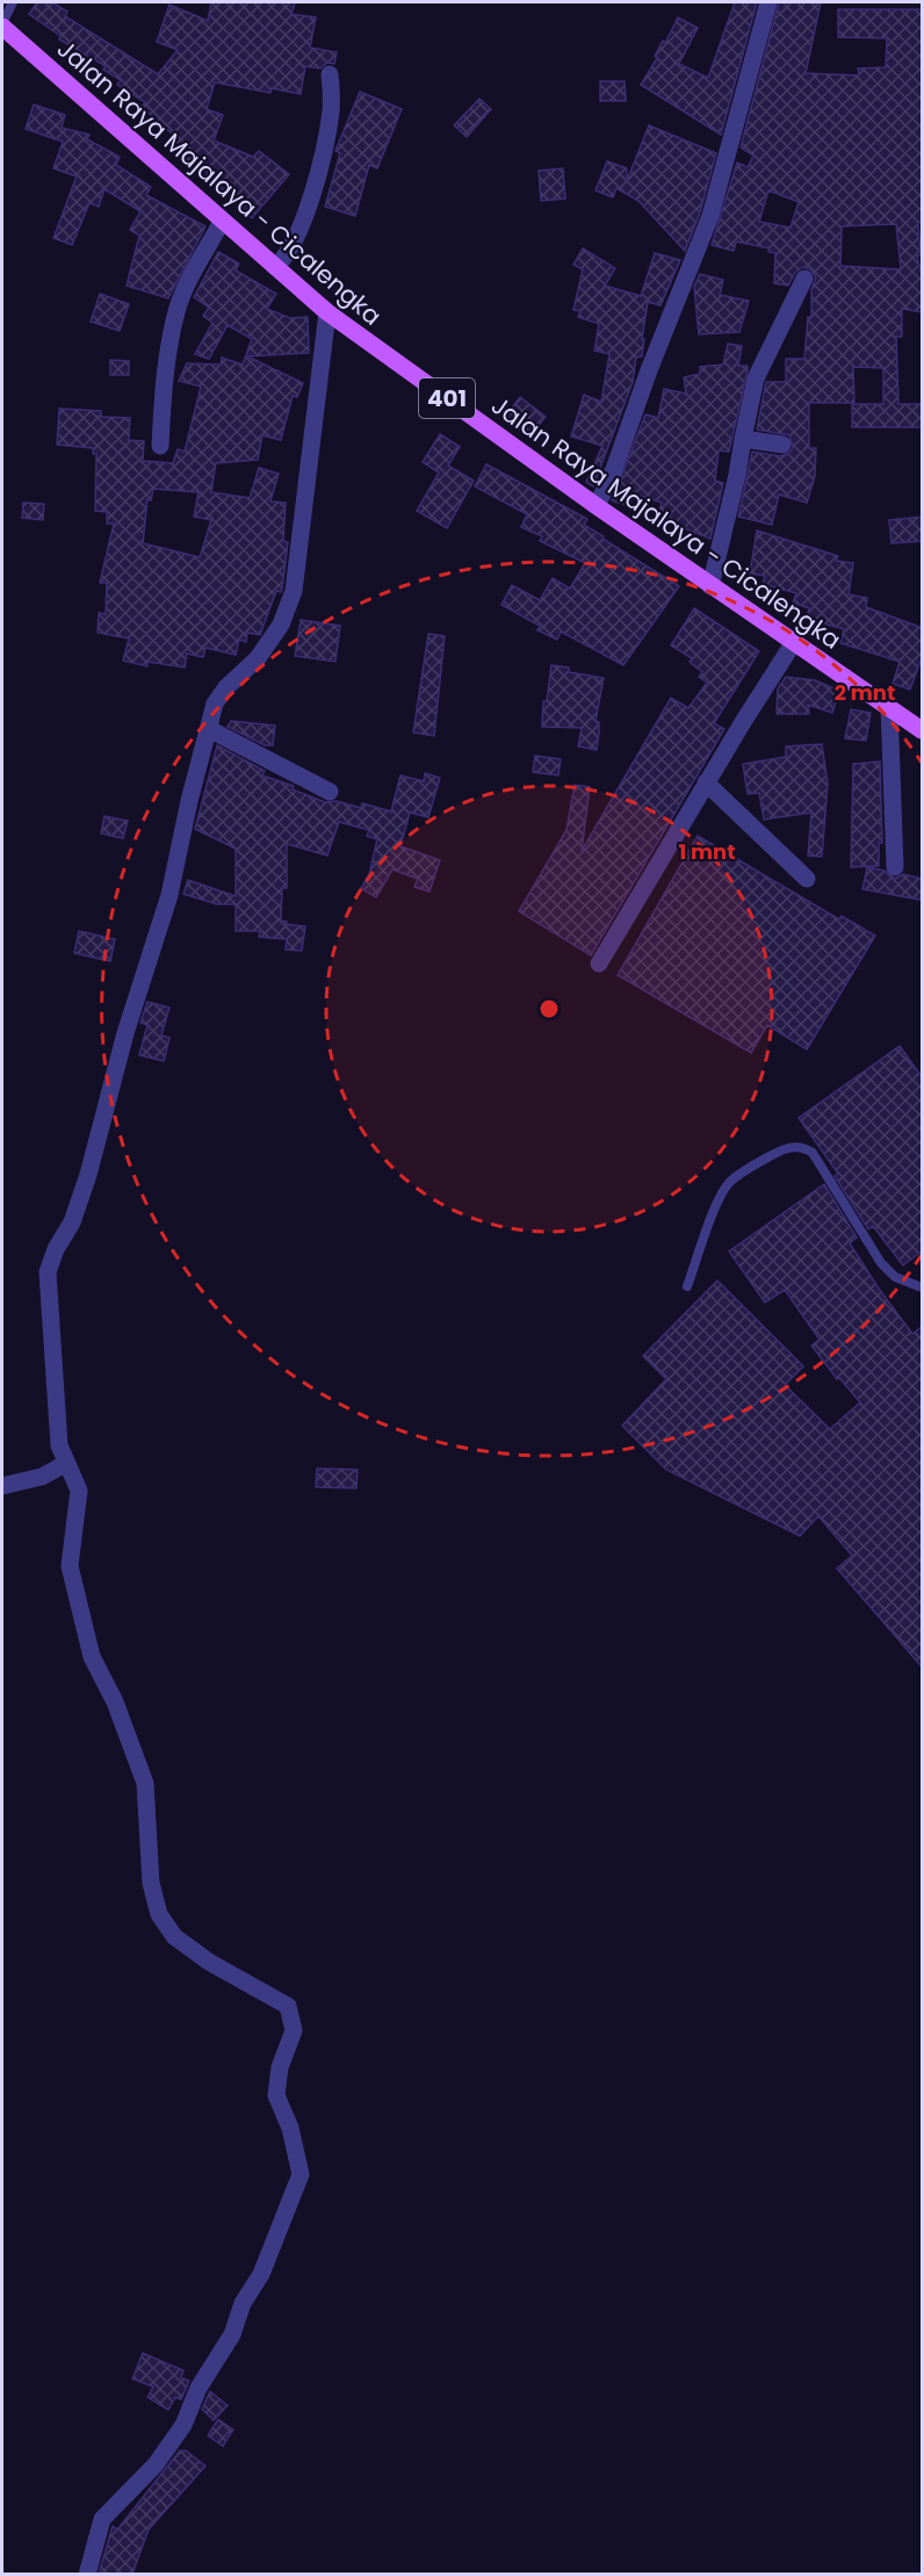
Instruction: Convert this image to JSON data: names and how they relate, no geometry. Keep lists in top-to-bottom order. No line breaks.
{"streets":{"main road":["Jalan Raya Majalaya - Cicalengka","401"]},"rings":["2 mnt","1 mnt"]}
